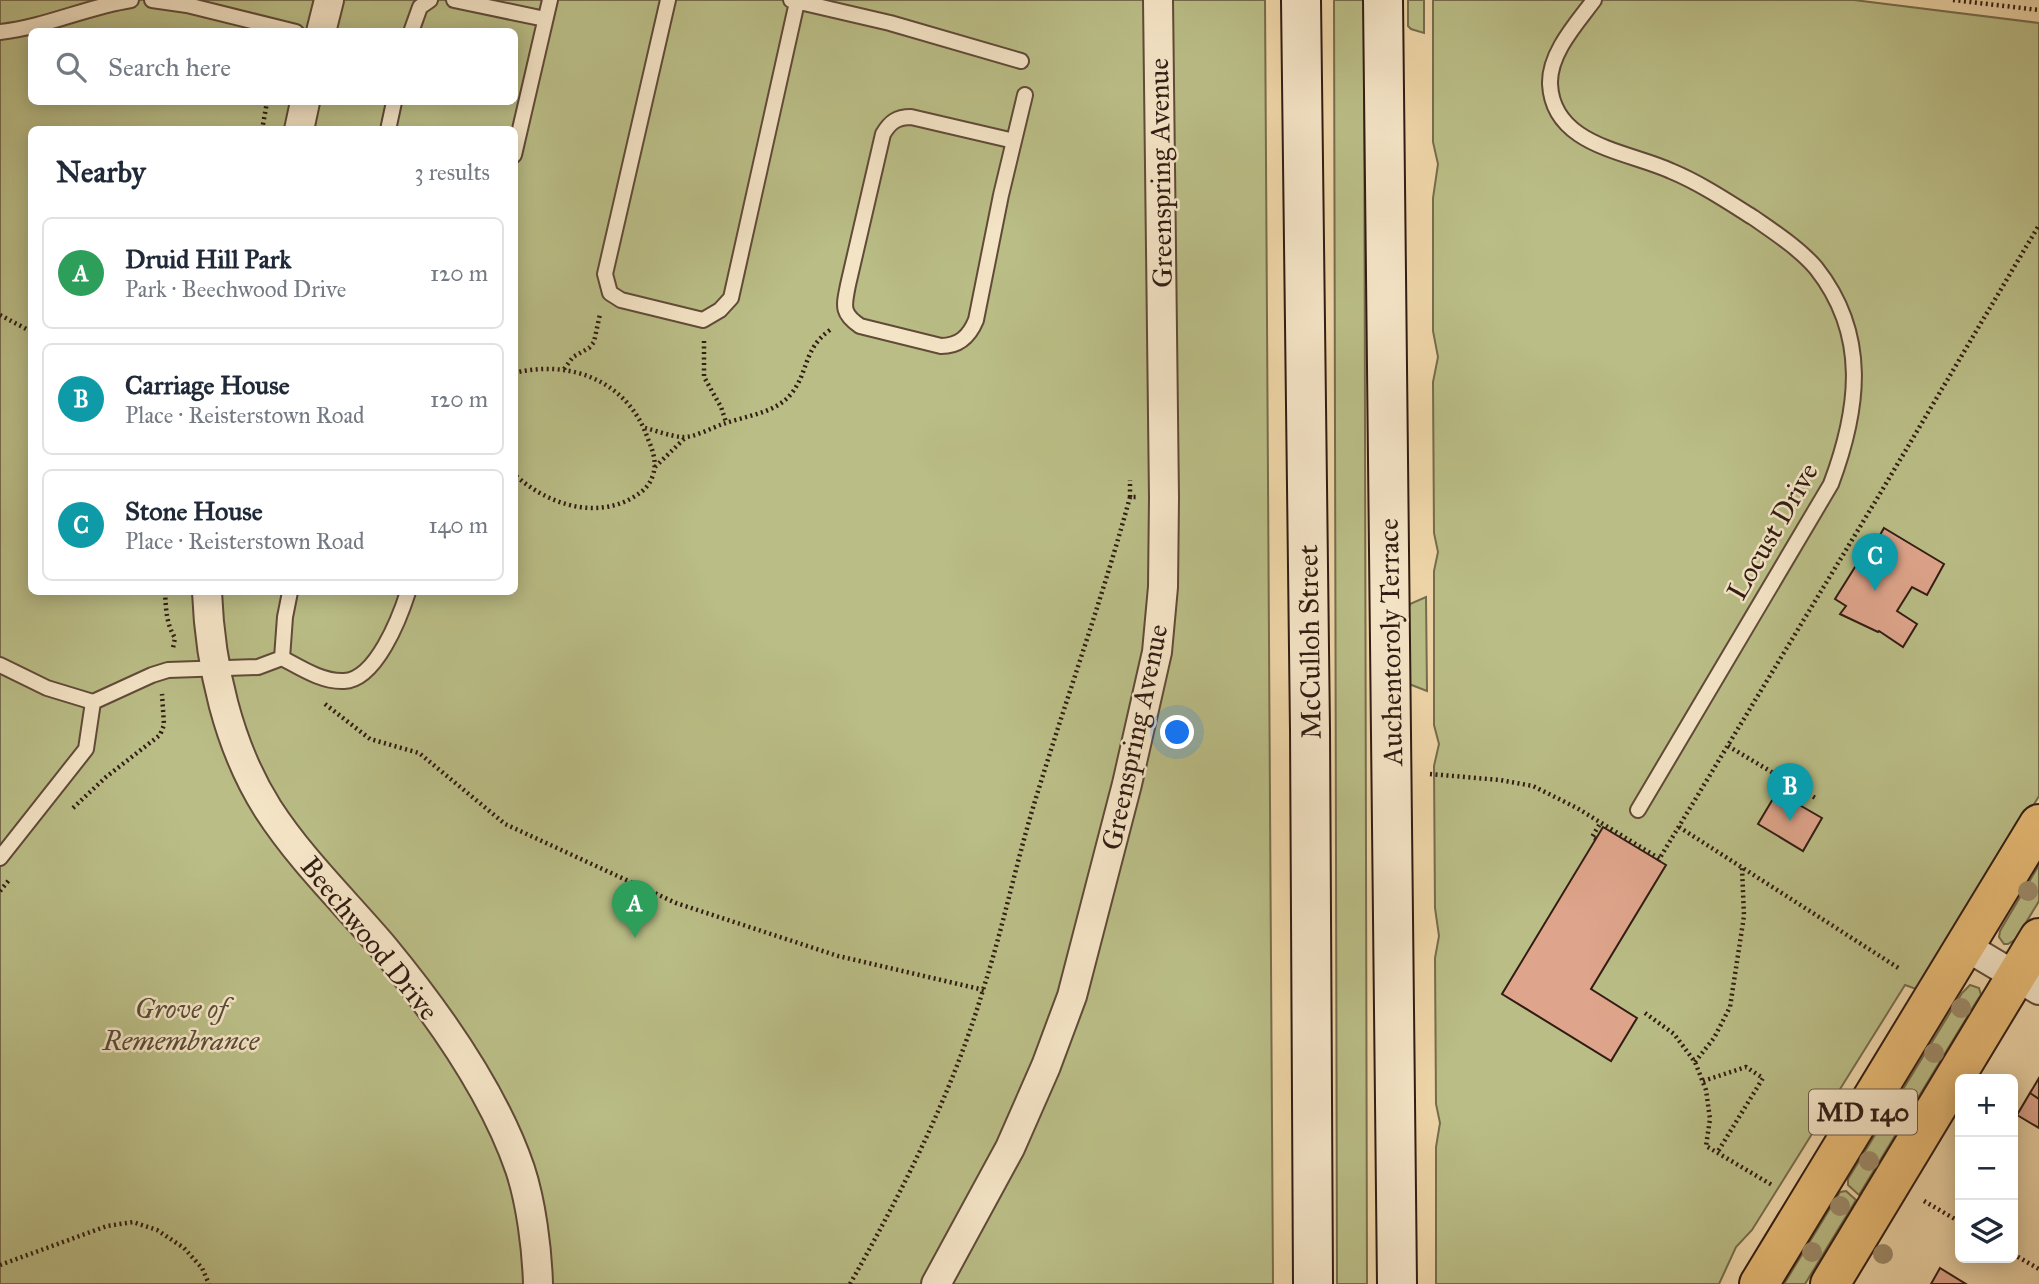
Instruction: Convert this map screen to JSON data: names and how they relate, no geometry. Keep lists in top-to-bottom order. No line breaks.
{"streets":{"main road":["McCulloh Street","Auchentoroly Terrace","MD 140"],"street":["Greenspring Avenue","Beechwood Drive"],"lane":["Locust Drive"]},"parks":["Grove of Remembrance"],"page":{"search":"Search here","heading":["Nearby","3 results"],"list":[{"mark":"A","name":"Druid Hill Park","note":"Park · Beechwood Drive","value":"120 m"},{"mark":"B","name":"Carriage House","note":"Place · Reisterstown Road","value":"120 m"},{"mark":"C","name":"Stone House","note":"Place · Reisterstown Road","value":"140 m"}],"pins":["C","B","A"],"map_buttons":["+","−"]}}
